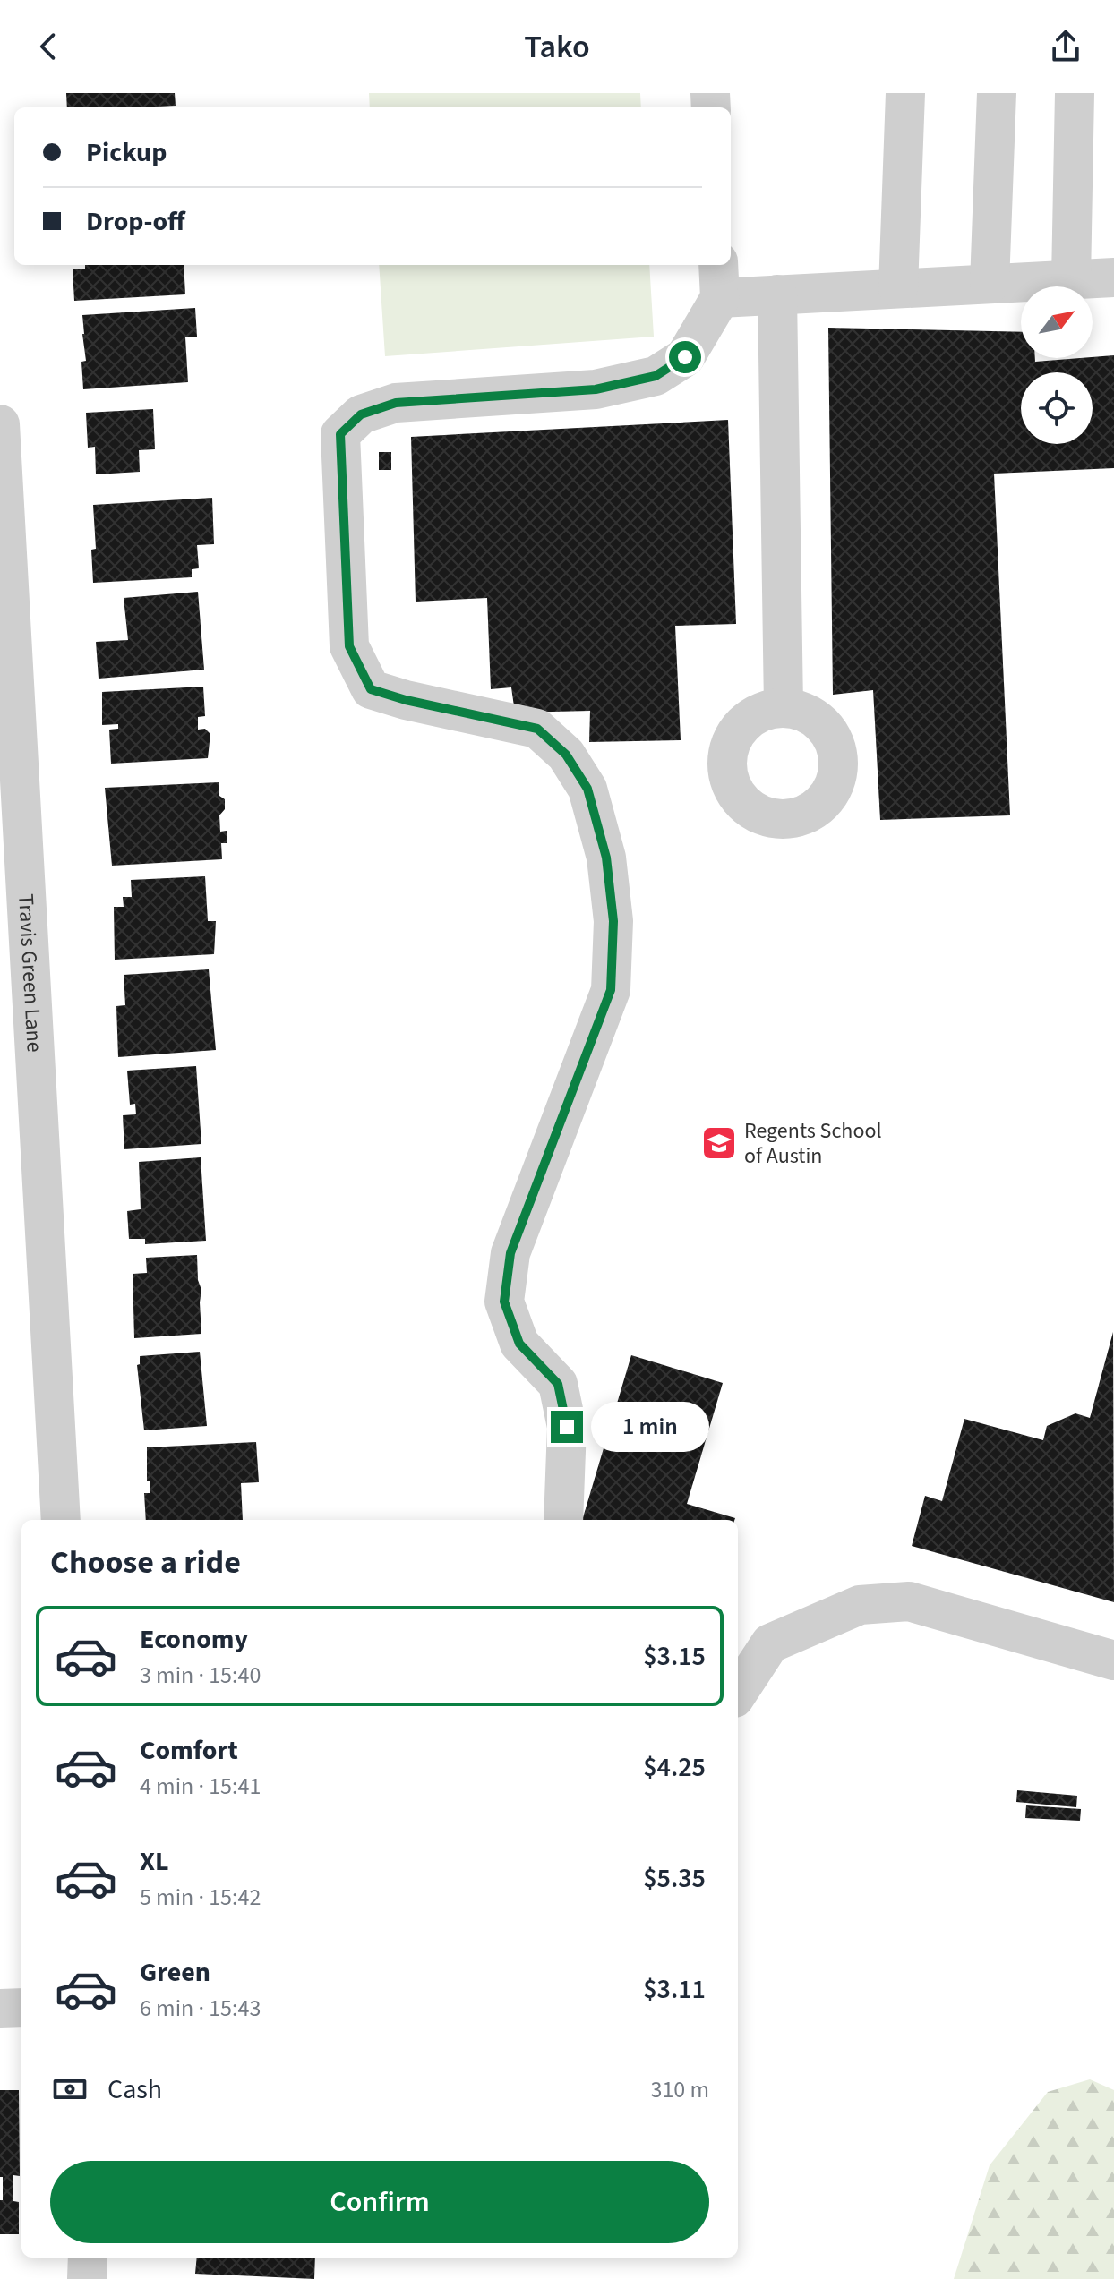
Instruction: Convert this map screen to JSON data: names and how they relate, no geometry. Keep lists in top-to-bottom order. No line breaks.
{"streets":{"street":["Travis Green Lane"]},"places":{"school or university":["Regents School of Austin"]},"north":"top right","page":{"header":"Tako","banner":["Pickup","Drop-off"],"bubble":"1 min","heading":"Choose a ride","list":[{"name":"Economy","note":"3 min · 15:40","value":"$3.15"},{"name":"Comfort","note":"4 min · 15:41","value":"$4.25"},{"name":"XL","note":"5 min · 15:42","value":"$5.35"},{"name":"Green","note":"6 min · 15:43","value":"$3.11"}],"pay":["Cash","310 m"],"buttons":"Confirm"}}
